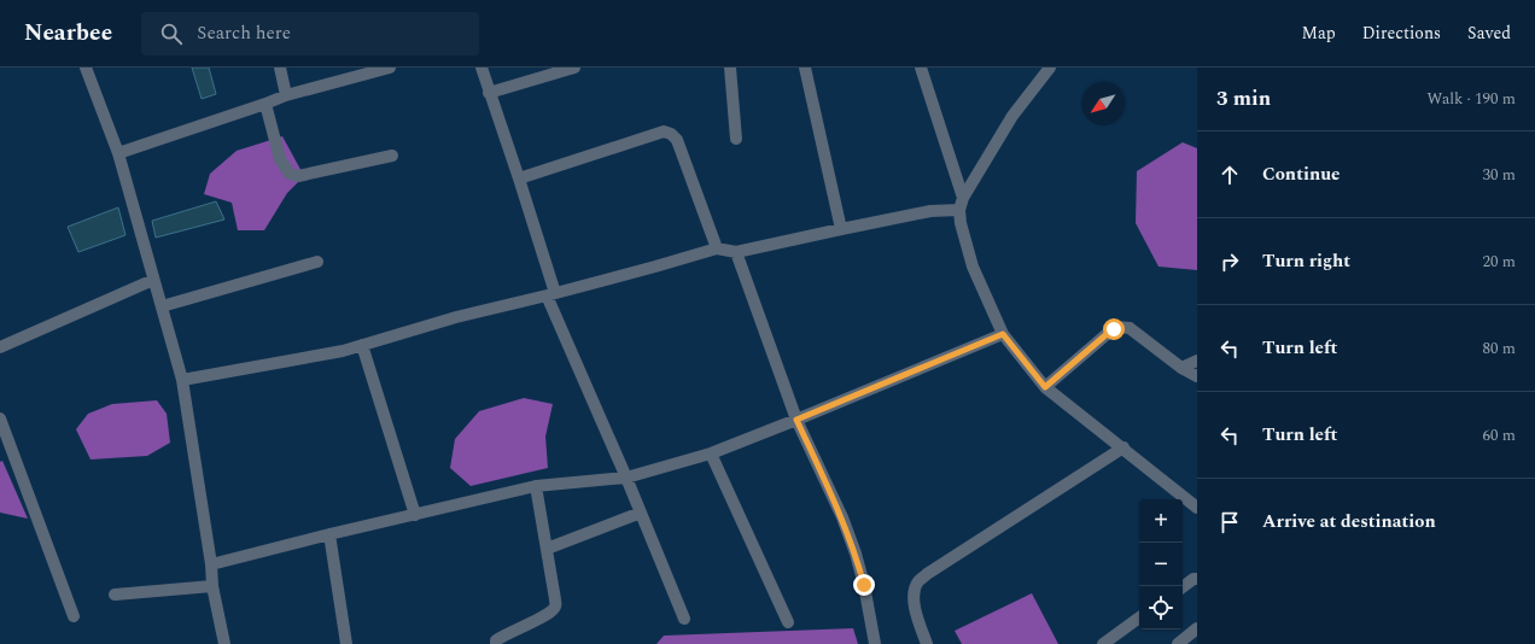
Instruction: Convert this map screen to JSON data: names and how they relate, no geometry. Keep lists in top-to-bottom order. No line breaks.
{"north":"bottom left","page":{"header":"Nearbee","search":"Search here","nav":["Map","Directions","Saved"],"heading":["3 min","Walk · 190 m"],"list":[["Continue","30 m"],["Turn right","20 m"],["Turn left","80 m"],["Turn left","60 m"],"Arrive at destination"],"map_buttons":["+","−"]}}
